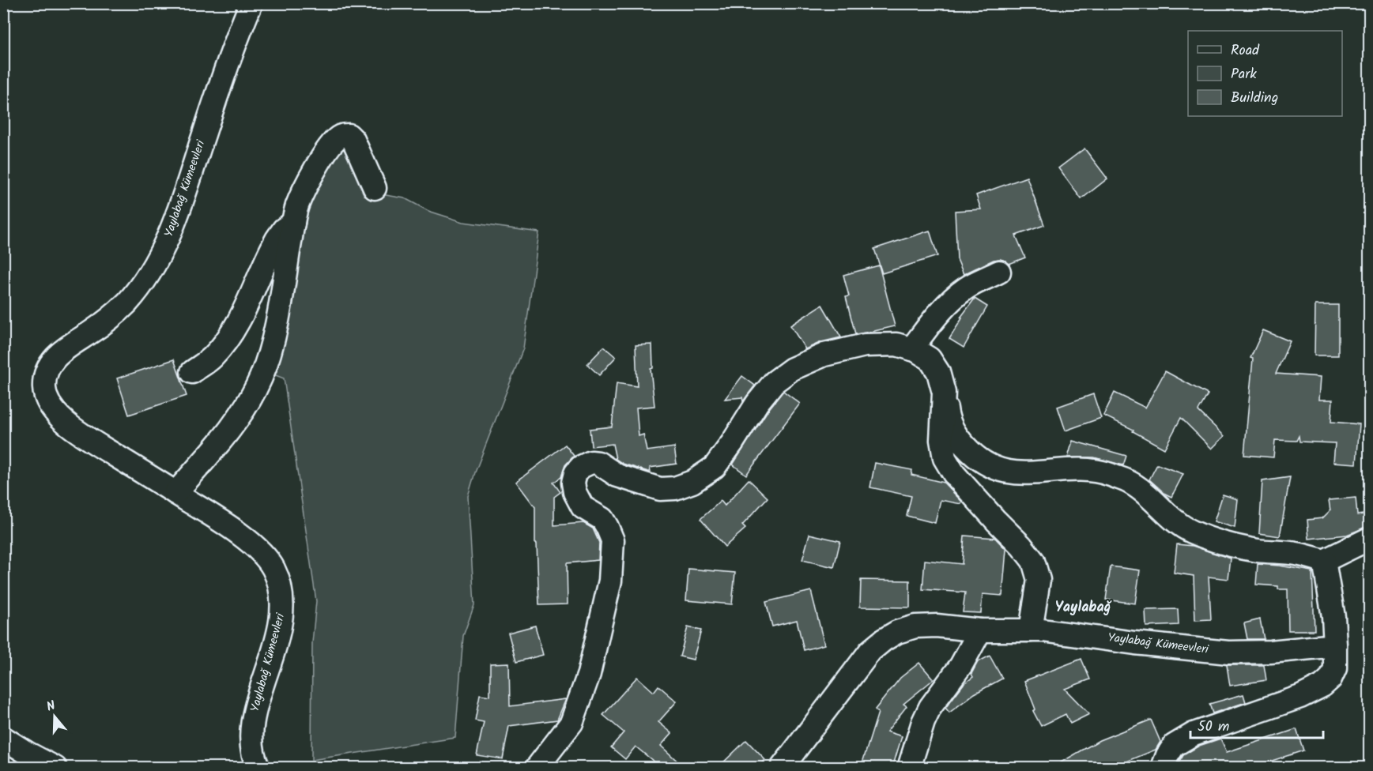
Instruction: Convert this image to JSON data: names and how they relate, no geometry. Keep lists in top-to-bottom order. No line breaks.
{"streets":{"street":["Yaylabağ Kümeevleri"]},"districts":["Yaylabağ"],"legend":["Road","Park","Building"],"scale_bar":"50 m","north":"top"}
